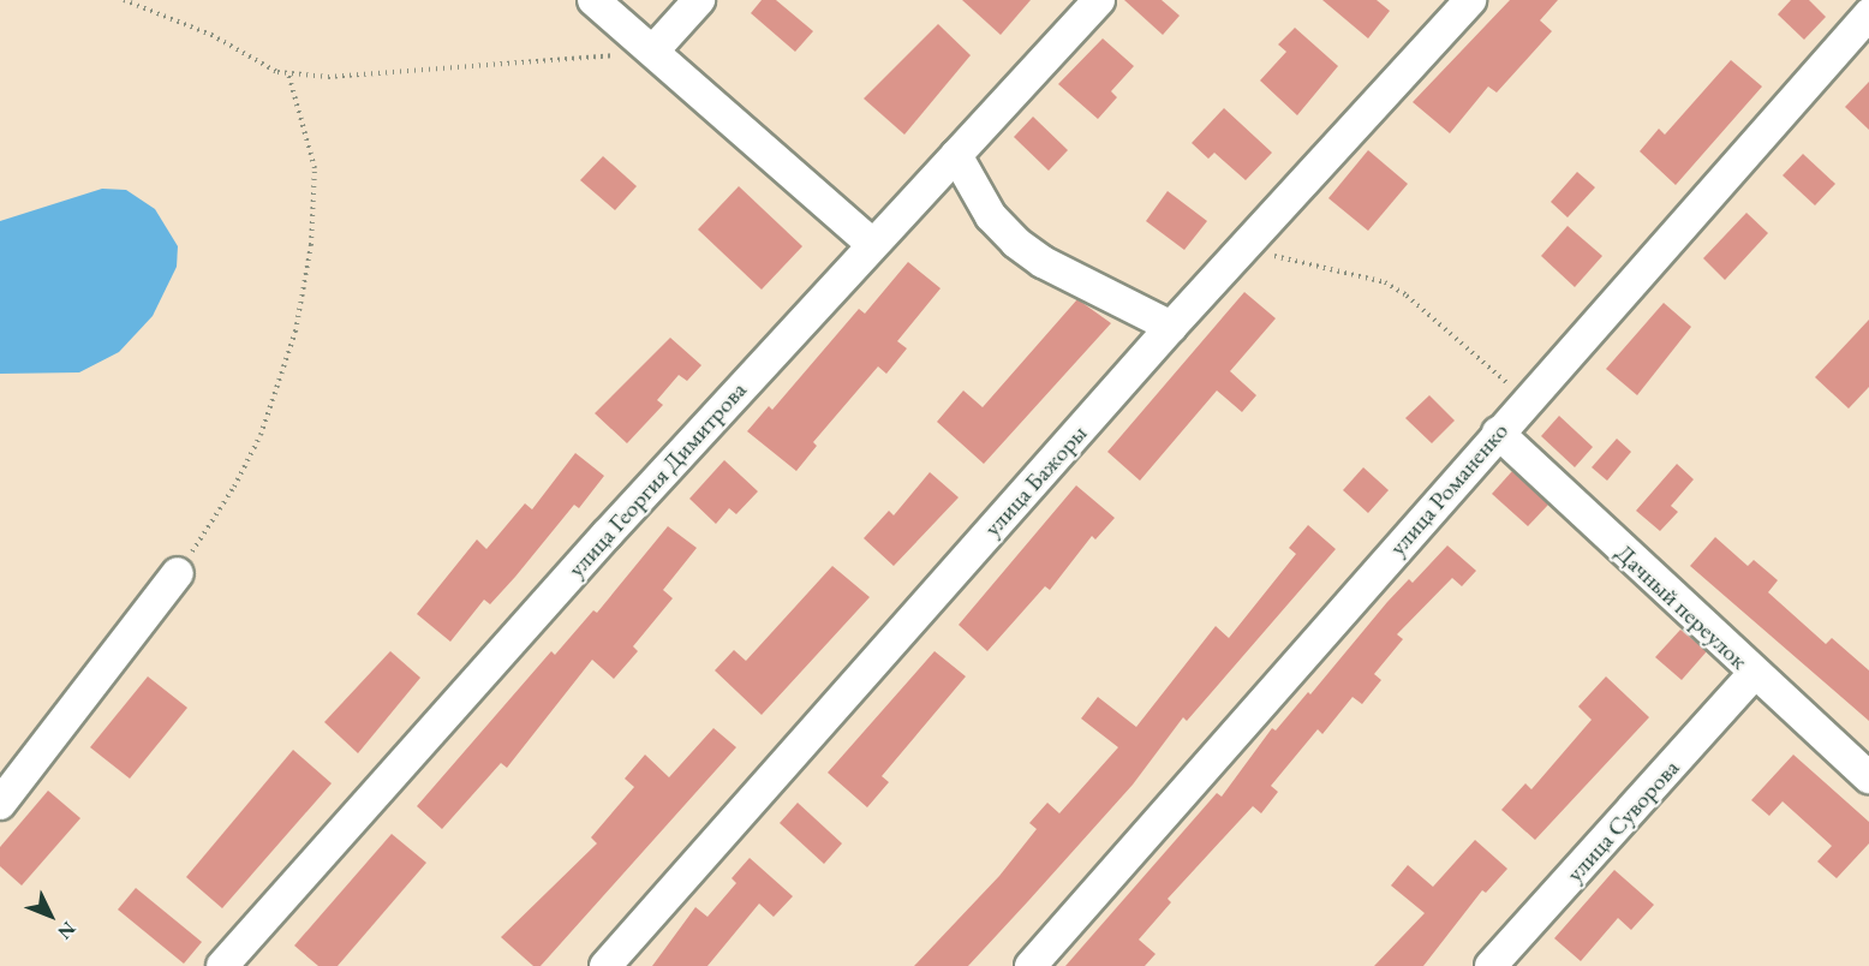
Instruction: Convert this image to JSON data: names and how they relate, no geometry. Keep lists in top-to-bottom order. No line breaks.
{"streets":{"street":["улица Георгия Димитрова","улица Бажоры","улица Романенко","Дачный переулок","улица Суворова"]},"crossings":[["улица Романенко","Дачный переулок"],["Дачный переулок","улица Суворова"]],"north":"bottom right"}
